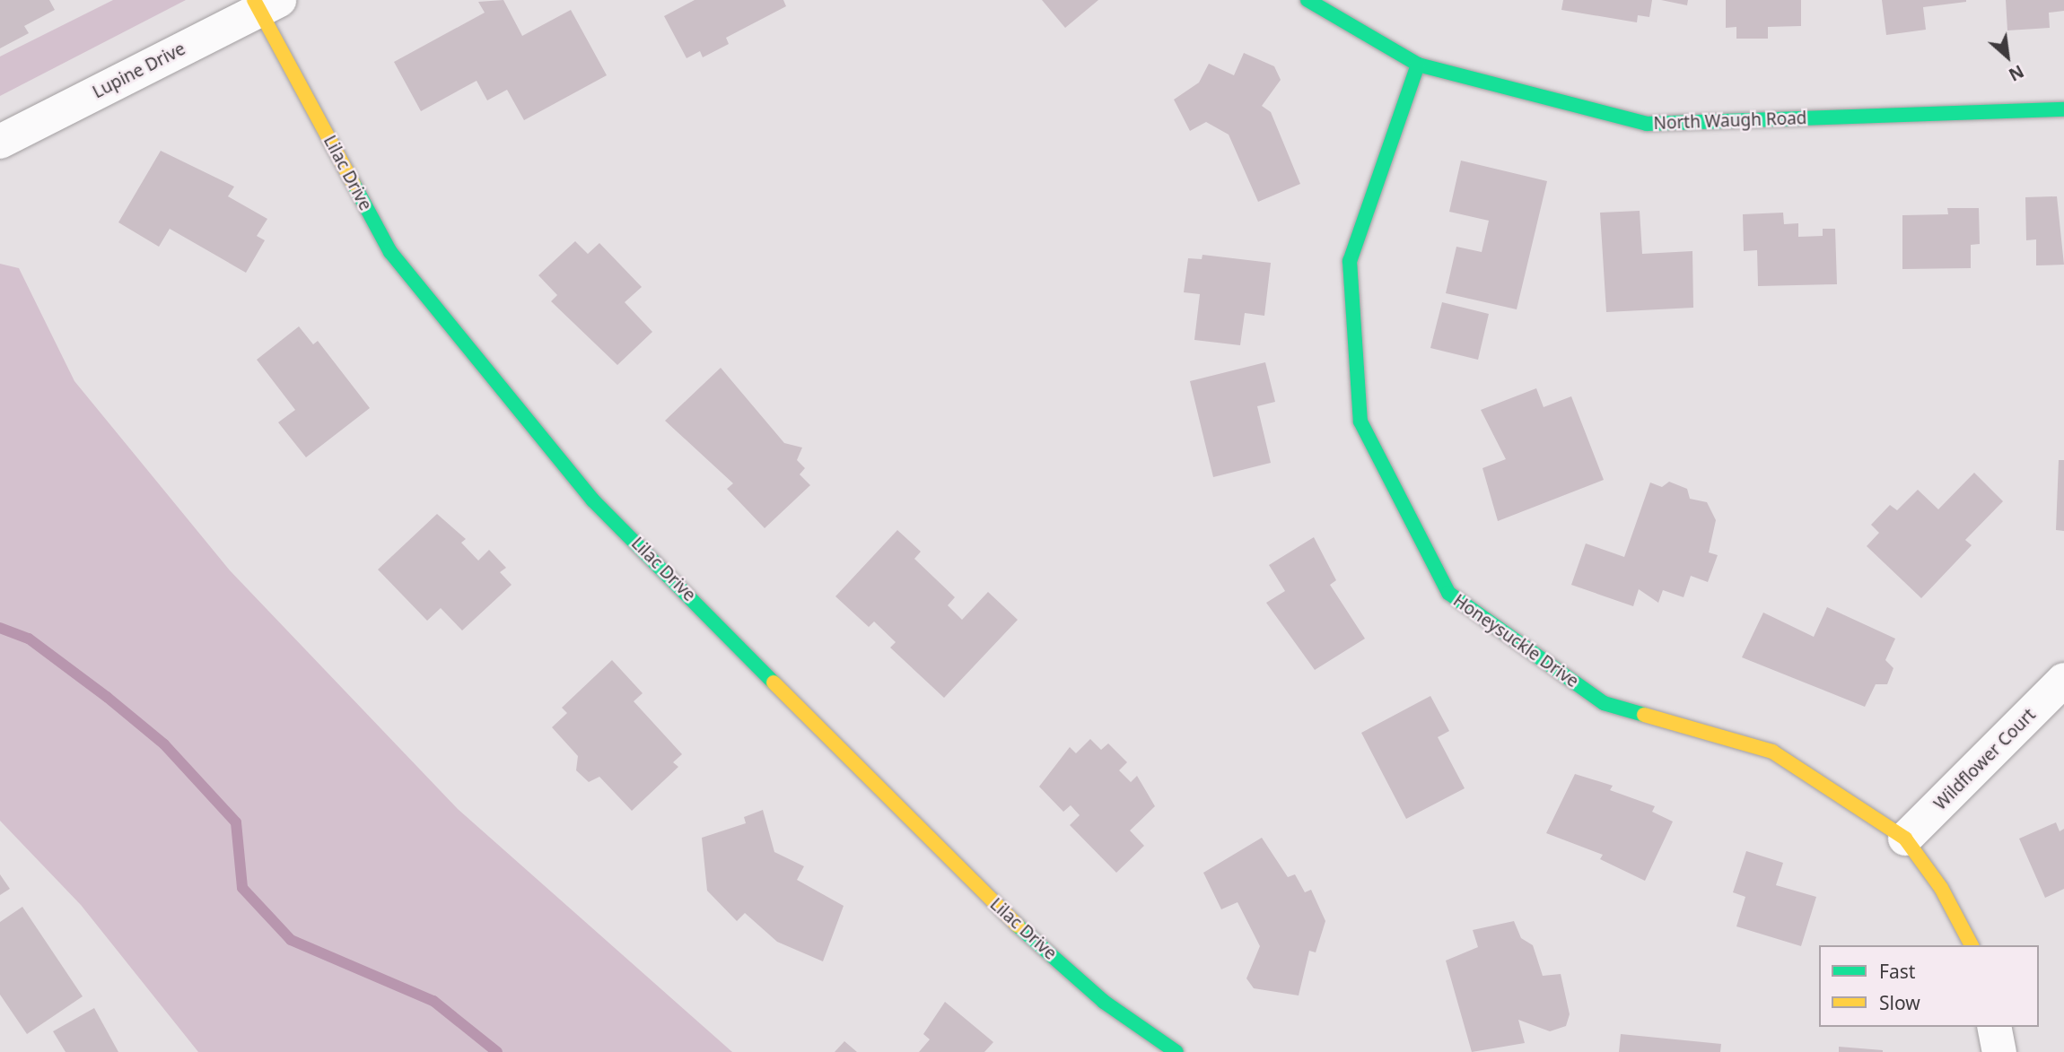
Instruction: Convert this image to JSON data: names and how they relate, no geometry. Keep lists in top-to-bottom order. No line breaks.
{"streets":{"street":["Lupine Drive","North Waugh Road","Lilac Drive","Honeysuckle Drive","Wildflower Court"]},"crossings":[["Lupine Drive","Lilac Drive"],["North Waugh Road","Honeysuckle Drive"],["Honeysuckle Drive","Wildflower Court"]],"legend":["Fast","Slow"],"north":"bottom right"}
